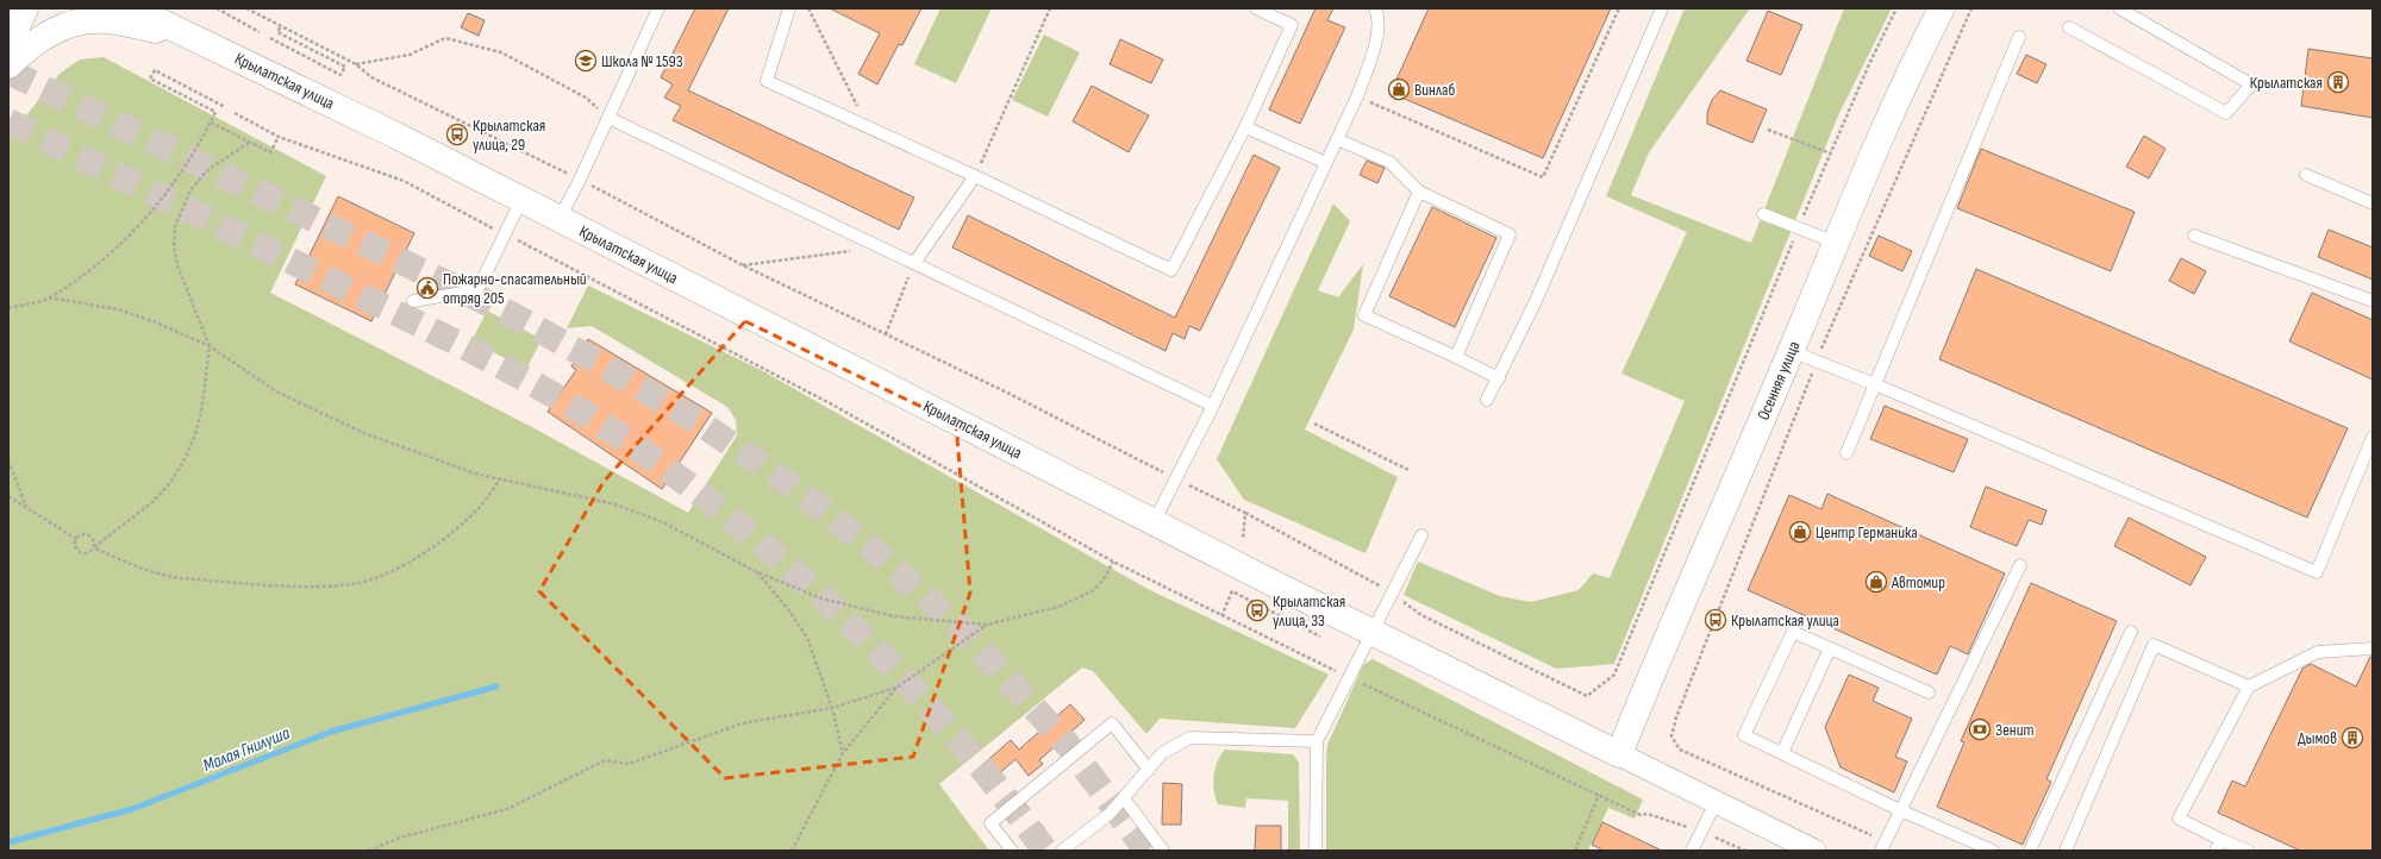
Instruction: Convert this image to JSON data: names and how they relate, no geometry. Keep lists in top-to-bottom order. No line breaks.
{"streets":{"main road":["Крылатская улица","Осенняя улица"]},"crossings":[["Крылатская улица","Осенняя улица"]],"water":["Малая Гнилуша"],"places":{"school or university":["Школа № 1593"],"building":["Крылатская","Дымов"],"shop":["Винлаб","Центр Германика","Автомир"],"bus stop":["Крылатская улица, 29","Крылатская улица, 33","Крылатская улица"],"public building":["Пожарно-спасательный отряд 205"],"bank":["Зенит"]}}
